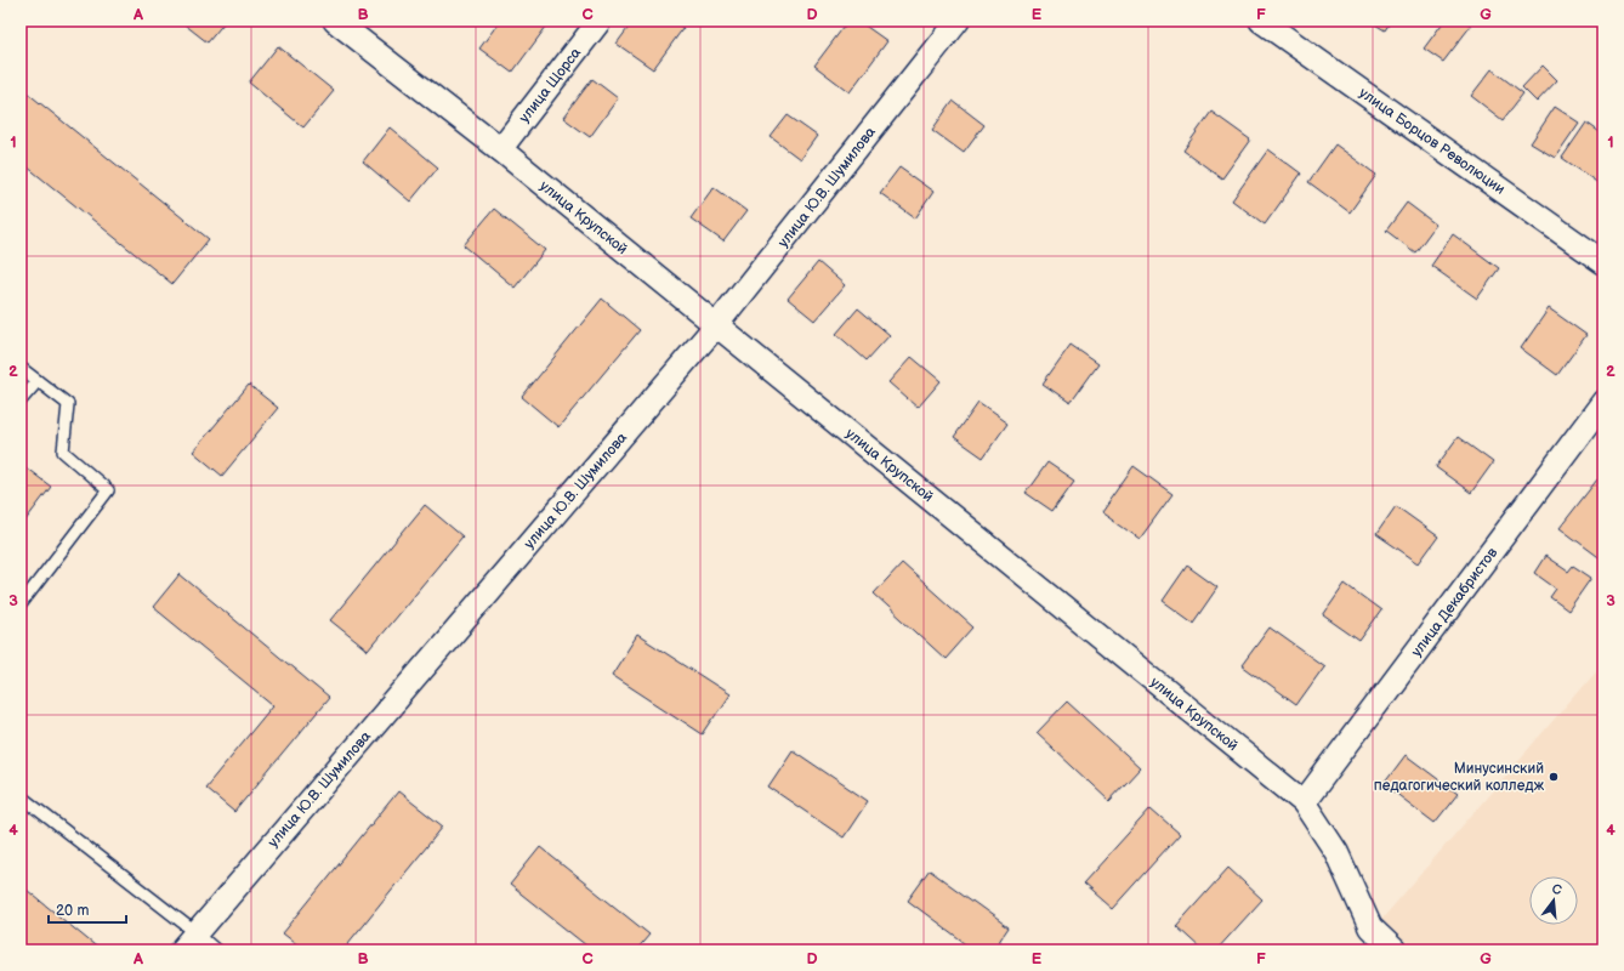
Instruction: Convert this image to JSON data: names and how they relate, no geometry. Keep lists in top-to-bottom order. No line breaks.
{"streets":{"street":["улица Щорса","улица Борцов Революции","улица Ю.В. Шумилова","улица Крупской","улица Декабристов"]},"crossings":[["улица Щорса","улица Крупской"],["улица Ю.В. Шумилова","улица Крупской"],["улица Крупской","улица Декабристов"]],"places":["Минусинский педагогический колледж"],"scale_bar":"20 m","north":"top","grid":{"columns":["A","B","C","D","E","F","G"],"rows":["1","2","3","4"]}}
